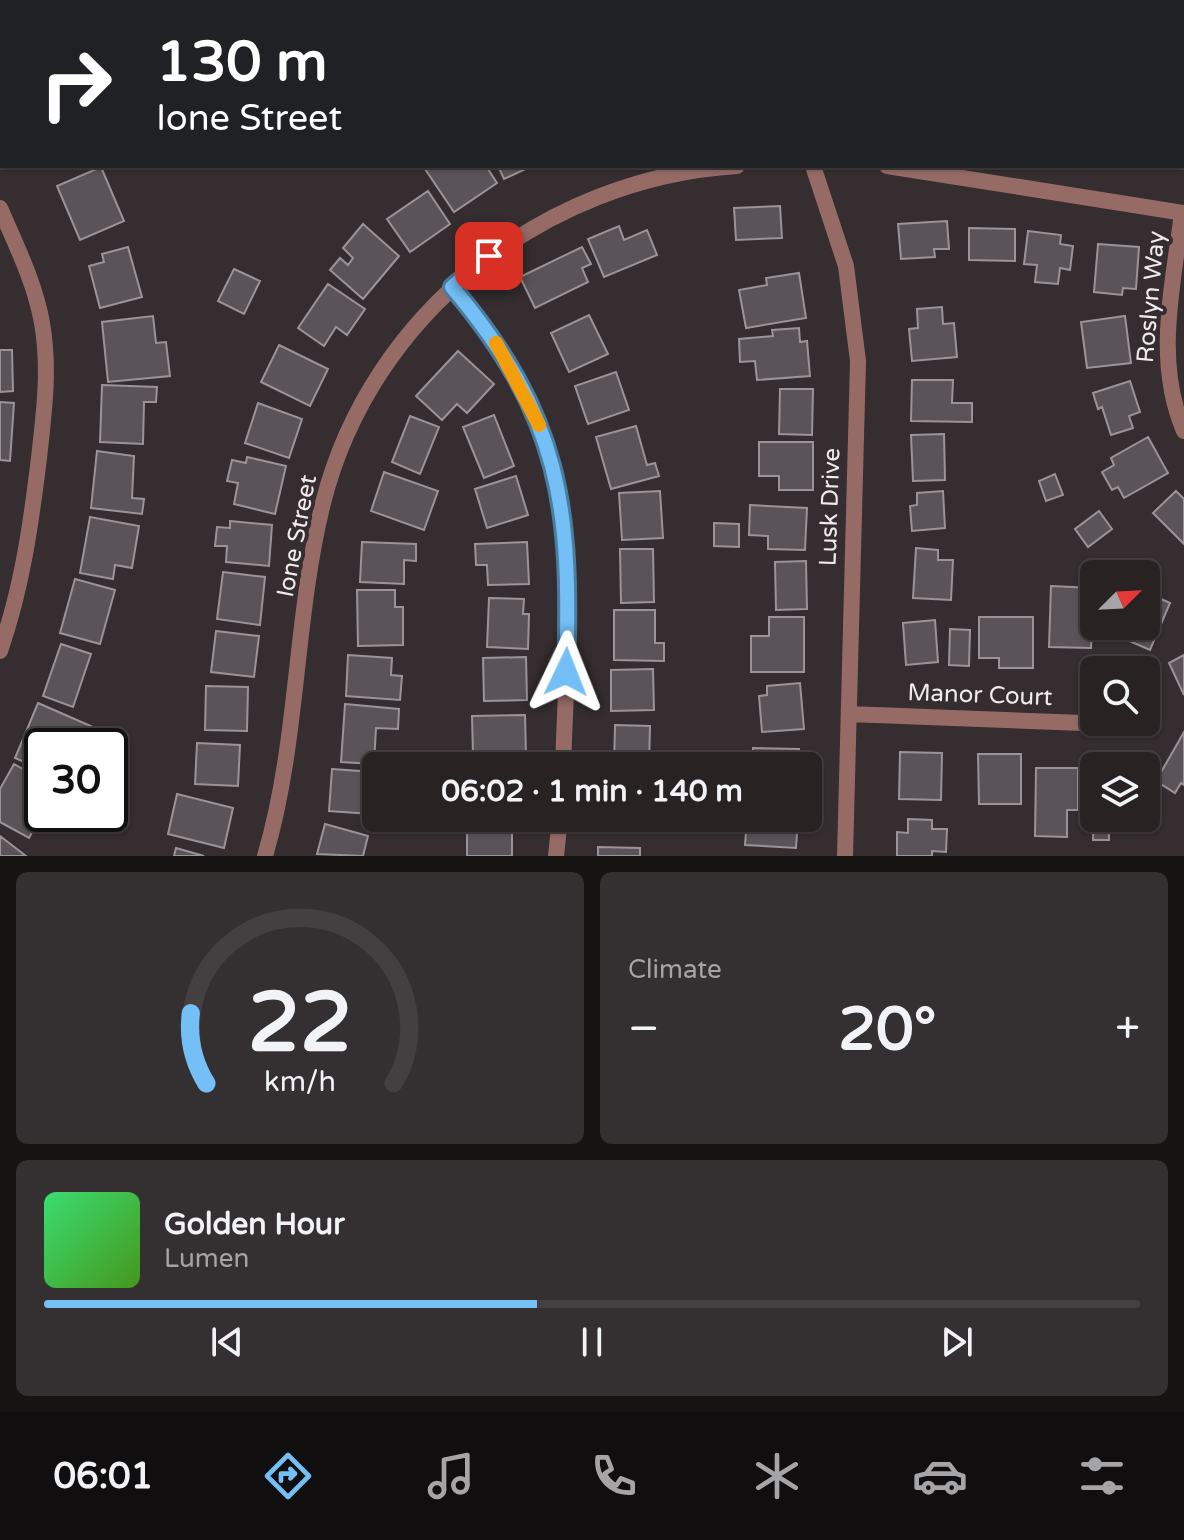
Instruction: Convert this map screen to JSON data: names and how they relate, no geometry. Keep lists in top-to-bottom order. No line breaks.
{"streets":{"street":["Roslyn Way","Lusk Drive","Ione Street","Manor Court"]},"crossings":[["Lusk Drive","Manor Court"]],"north":"top right","page":{"turn":["130 m","Ione Street"],"limit":"30","trip":"06:02 · 1 min · 140 m","tile":"Climate","heat":["−","20°","+"],"song":["Golden Hour","Lumen"],"tabs":"06:01","gauge":["22","km/h"]}}
